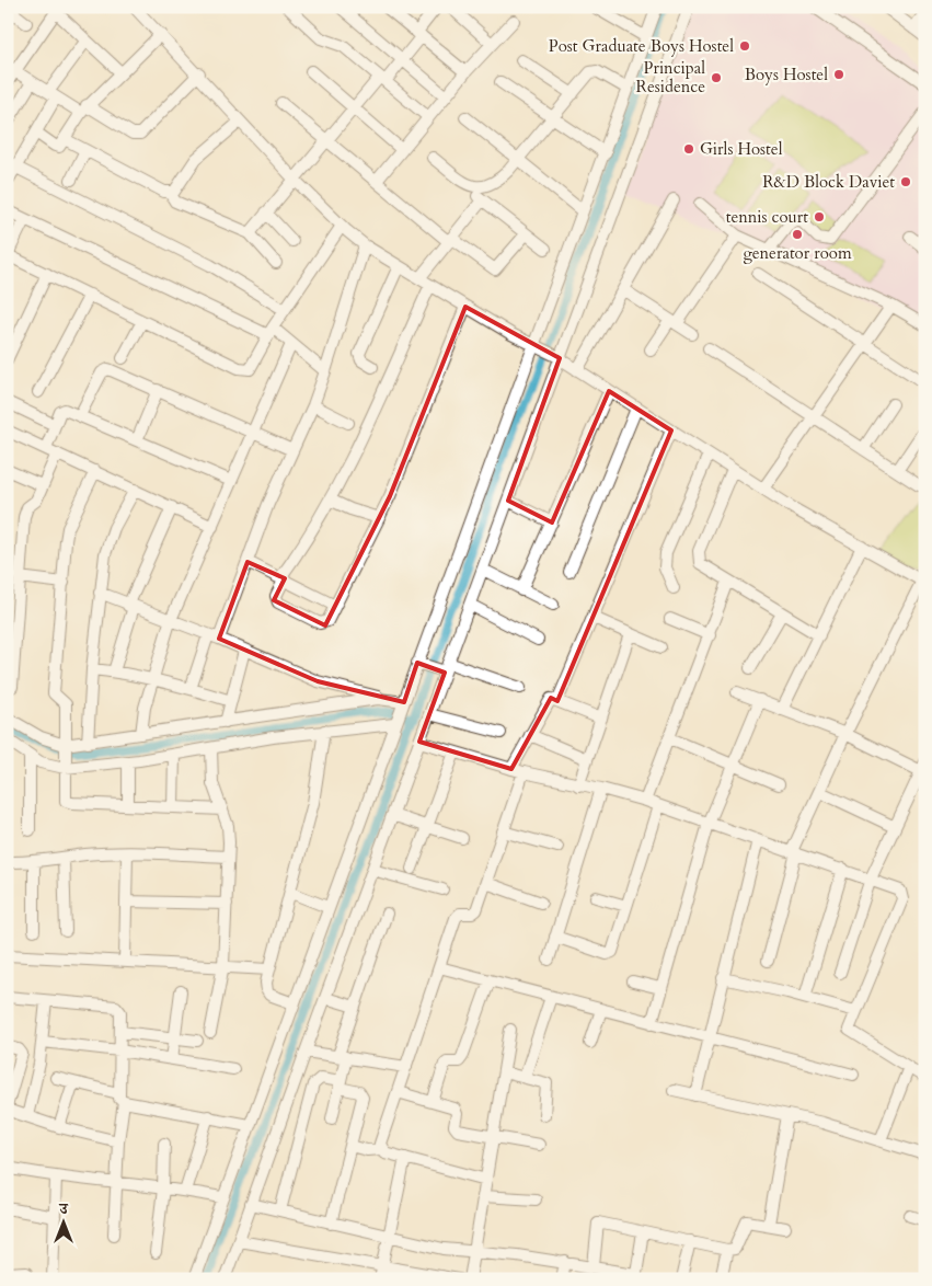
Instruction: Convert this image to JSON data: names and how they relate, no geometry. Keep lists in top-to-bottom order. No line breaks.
{"places":["Post Graduate Boys Hostel","Boys Hostel","Principal Residence","Girls Hostel","R&D Block Daviet","tennis court","generator room"],"north":"top"}
